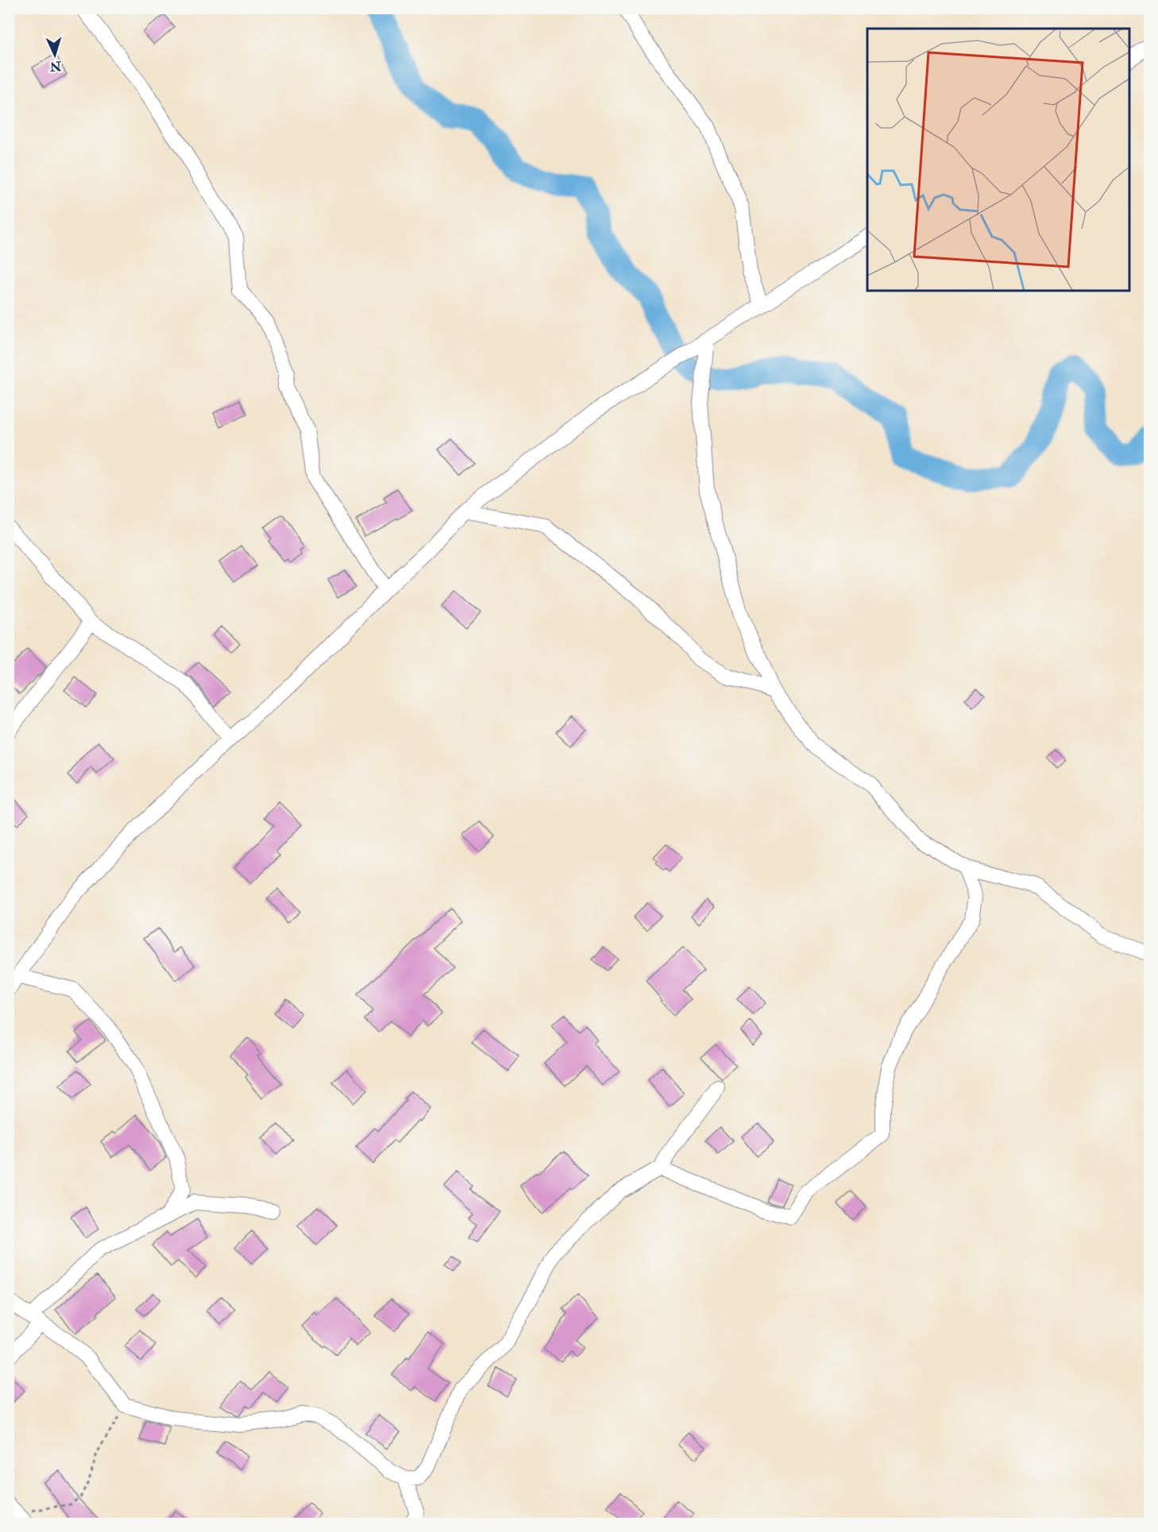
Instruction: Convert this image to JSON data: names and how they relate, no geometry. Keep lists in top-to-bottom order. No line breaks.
{"north":"bottom"}
